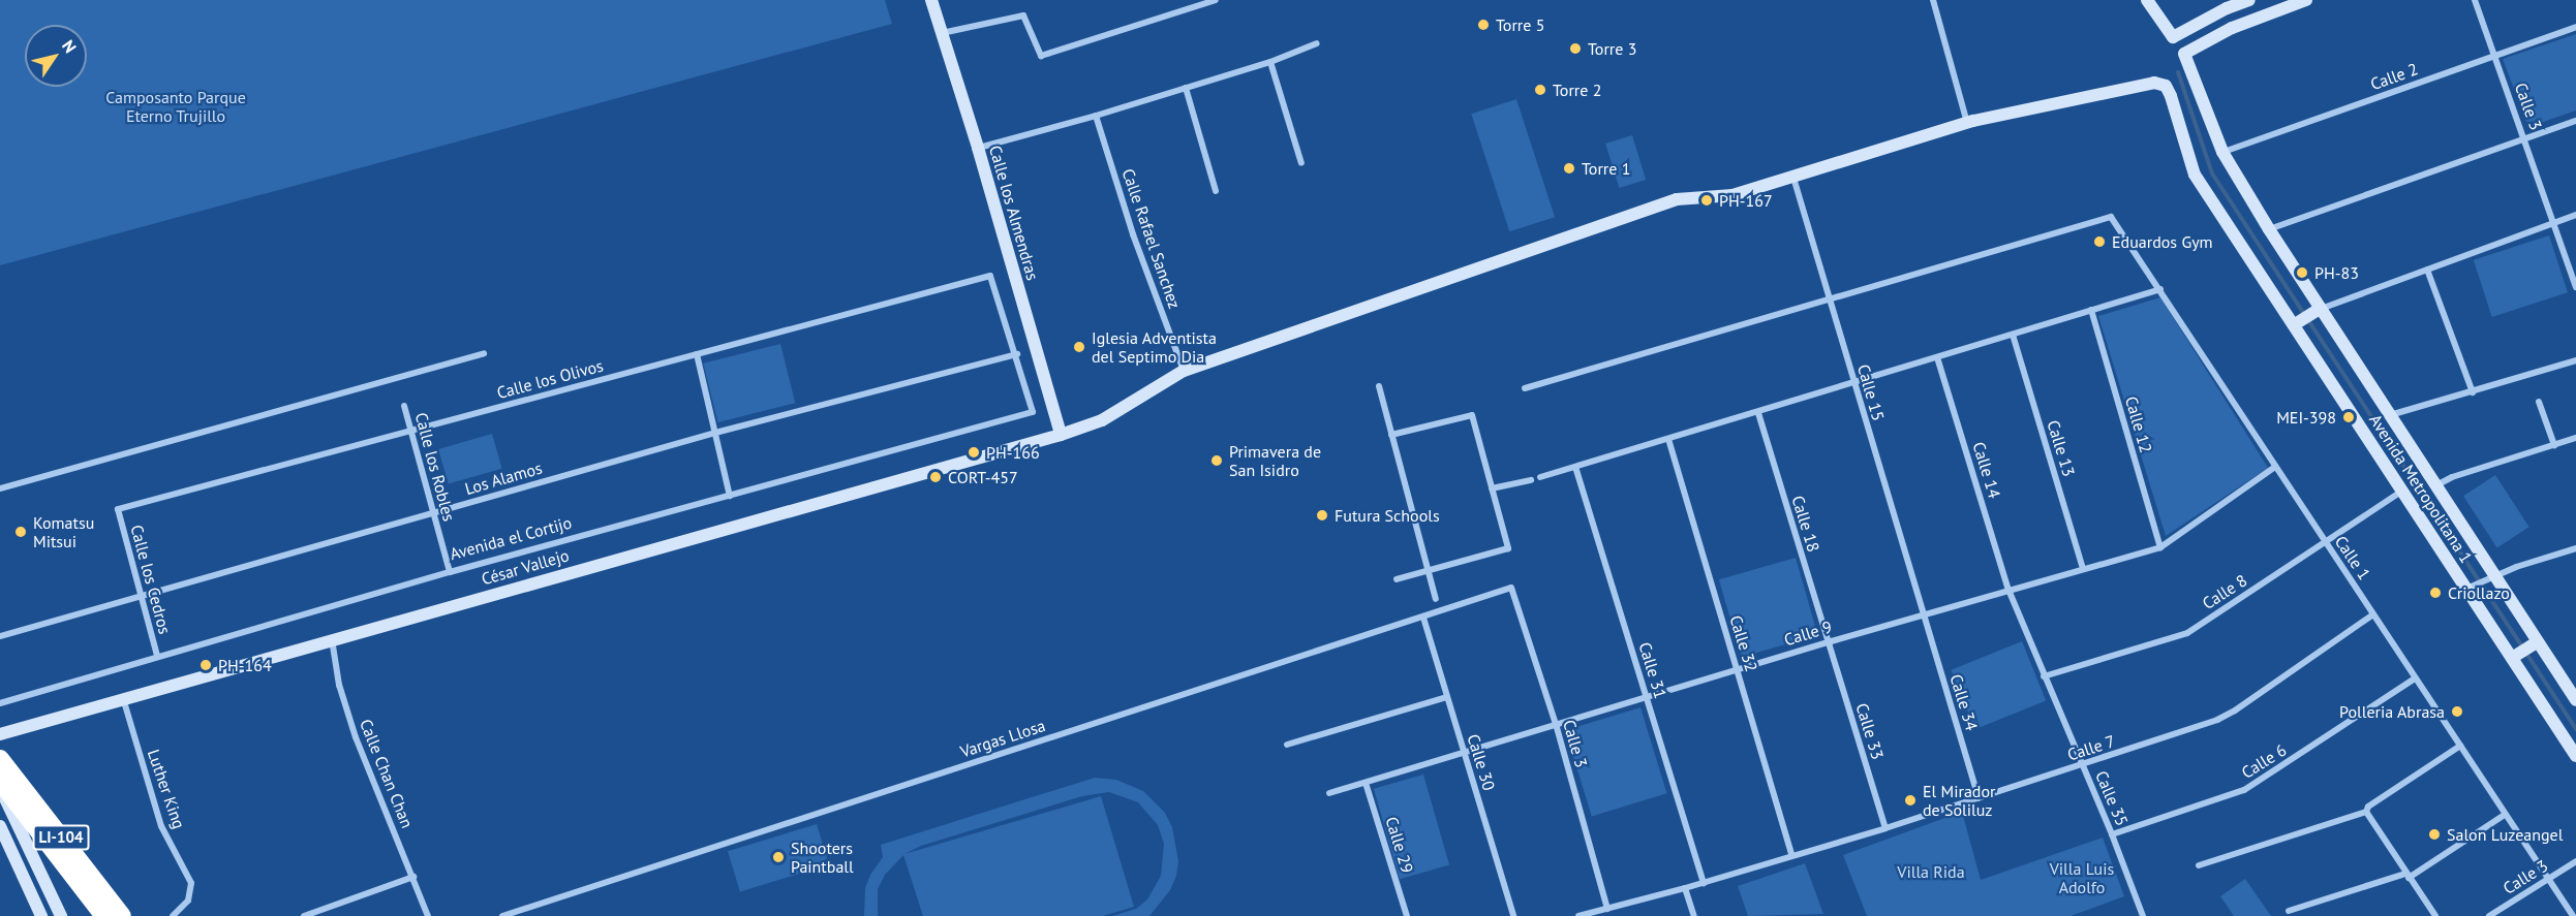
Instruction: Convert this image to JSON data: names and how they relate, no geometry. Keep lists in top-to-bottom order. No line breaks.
{"streets":{"highway":["LI-104"],"street":["Calle 2","Calle 3","Calle los Almendras","Calle Rafael Sanchez","Calle los Olivos","Calle 15","Calle 12","Calle 13","Calle los Robles","Calle 14","Los Alamos","Avenida Metropolitana 1","Calle 18","Avenida el Cortijo","Calle 1","César Vallejo","Calle los Cedros","Calle 8","Calle 9","Calle 32","Calle 31","Calle 34","Calle 33","Vargas Llosa","Calle 7","Calle 6","Calle 30","Calle Chan Chan","Luther King","Calle 35","Calle 29"]},"crossings":[["Calle 2","Calle 3"],["Calle 2","Avenida Metropolitana 1"],["Calle 3","Calle 1"],["Calle 3","Calle 9"],["Calle 3","Vargas Llosa"],["Calle 3","Calle 7"],["Calle los Almendras","César Vallejo"],["Calle Rafael Sanchez","César Vallejo"],["Calle los Olivos","Calle los Robles"],["Calle los Olivos","Los Alamos"],["Calle los Olivos","Avenida el Cortijo"],["Calle los Olivos","Calle los Cedros"],["Calle 15","Calle 1"],["Calle 15","César Vallejo"],["Calle 15","Calle 9"],["Calle 15","Calle 34"],["Calle 12","Calle 9"],["Calle 13","Calle 9"],["Calle los Robles","Los Alamos"],["Calle los Robles","Avenida el Cortijo"],["Calle 14","Calle 9"],["Calle 14","Calle 35"],["Los Alamos","Avenida el Cortijo"],["Los Alamos","Calle los Cedros"],["Avenida Metropolitana 1","César Vallejo"],["Avenida Metropolitana 1","Calle 8"],["Calle 18","Calle 9"],["Calle 18","Calle 33"],["Avenida el Cortijo","Calle los Cedros"],["Calle 1","Calle 8"],["Calle 1","Calle 9"],["Calle 1","Calle 7"],["Calle 1","Calle 6"],["César Vallejo","Calle Chan Chan"],["César Vallejo","Luther King"],["Calle 8","Calle 35"],["Calle 9","Calle 32"],["Calle 9","Calle 31"],["Calle 9","Calle 34"],["Calle 9","Calle 33"],["Calle 9","Calle 30"],["Calle 9","Calle 35"],["Calle 9","Calle 29"],["Calle 32","Calle 7"],["Calle 31","Calle 7"],["Calle 34","Calle 7"],["Calle 33","Calle 7"],["Vargas Llosa","Calle 30"],["Calle 7","Calle 35"],["Calle 6","Calle 35"]],"parks":["Camposanto Parque Eterno Trujillo","Villa Luis Adolfo","Villa Rida"],"places":["Torre 5","Torre 3","Torre 2","Torre 1","PH-167","Eduardos Gym","PH-83","Iglesia Adventista del Septimo Dia","MEI-398","PH-166","Primavera de San Isidro","CORT-457","Futura Schools","Komatsu Mitsui","Criollazo","PH-164","Polleria Abrasa","El Mirador de Soliluz","Salon Luzeangel","Shooters Paintball"],"north":"top right"}
